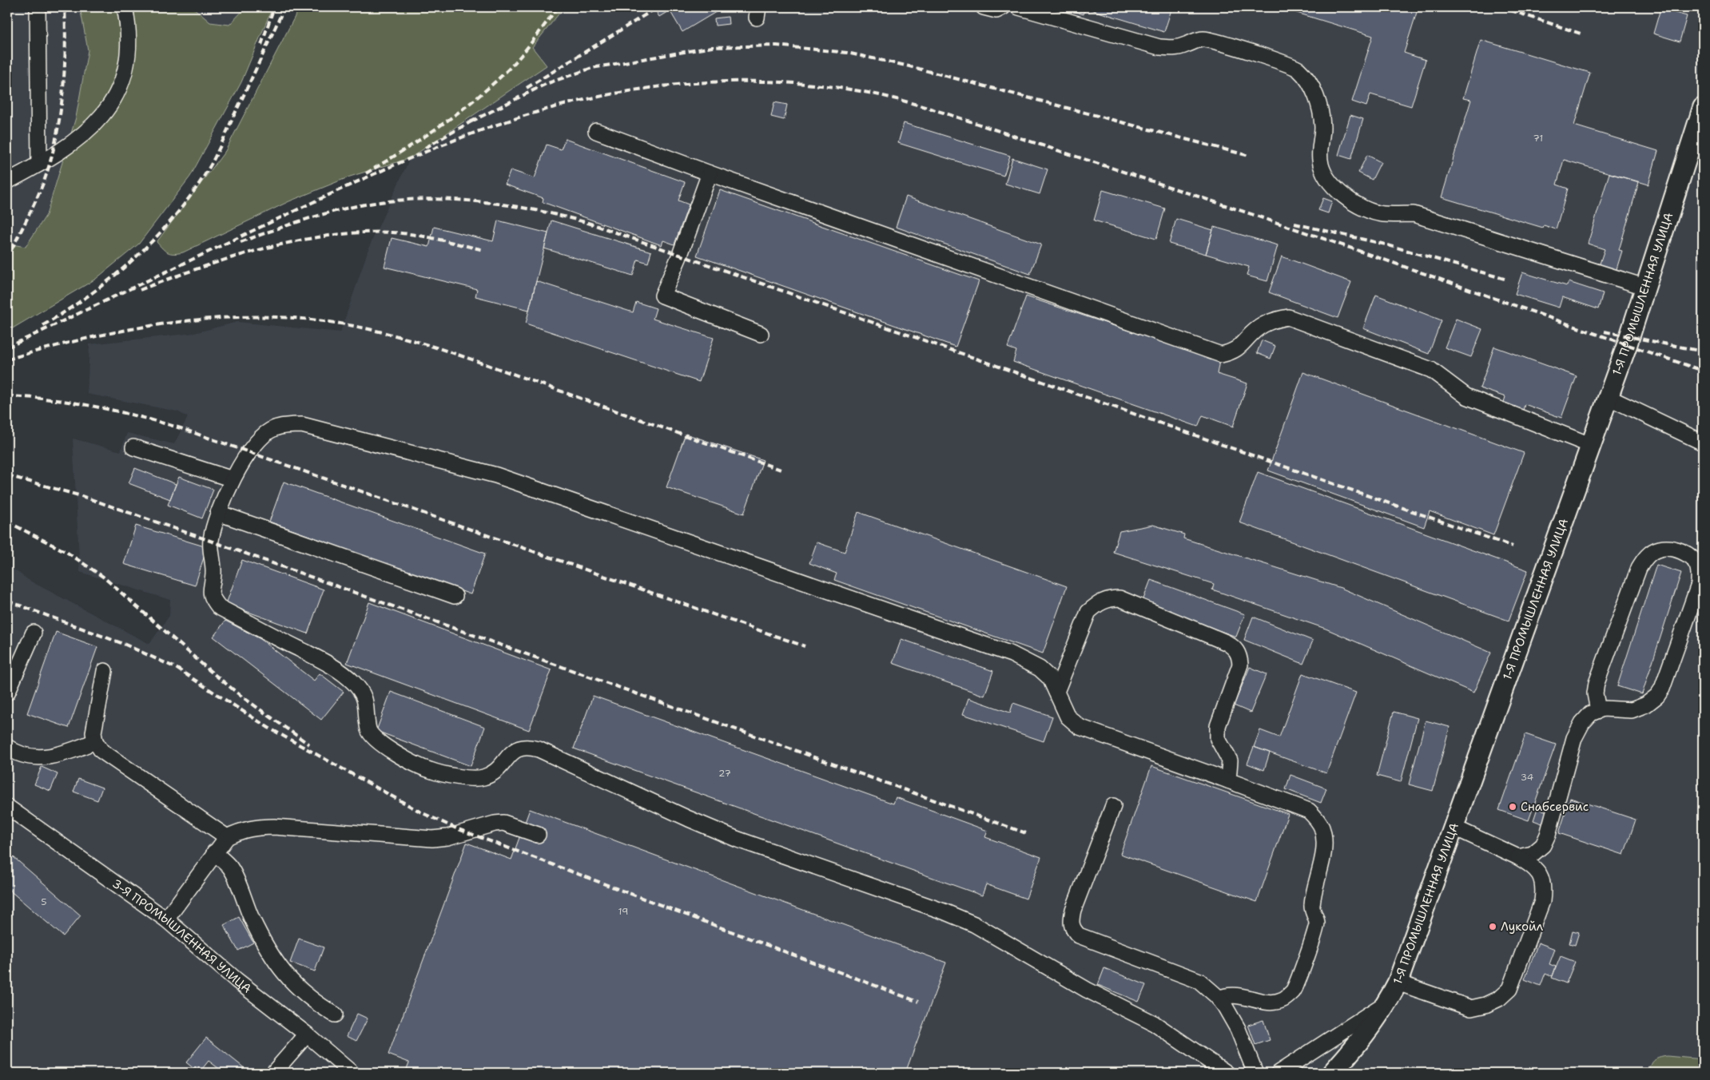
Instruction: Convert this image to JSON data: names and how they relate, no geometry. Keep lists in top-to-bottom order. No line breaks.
{"streets":{"main road":["1-Я ПРОМЫШЛЕННАЯ УЛИЦА"],"lane":["3-Я ПРОМЫШЛЕННАЯ УЛИЦА"]},"places":["Снабсервис","Лукойл"],"house_numbers":["71","27","34","5","19"]}
